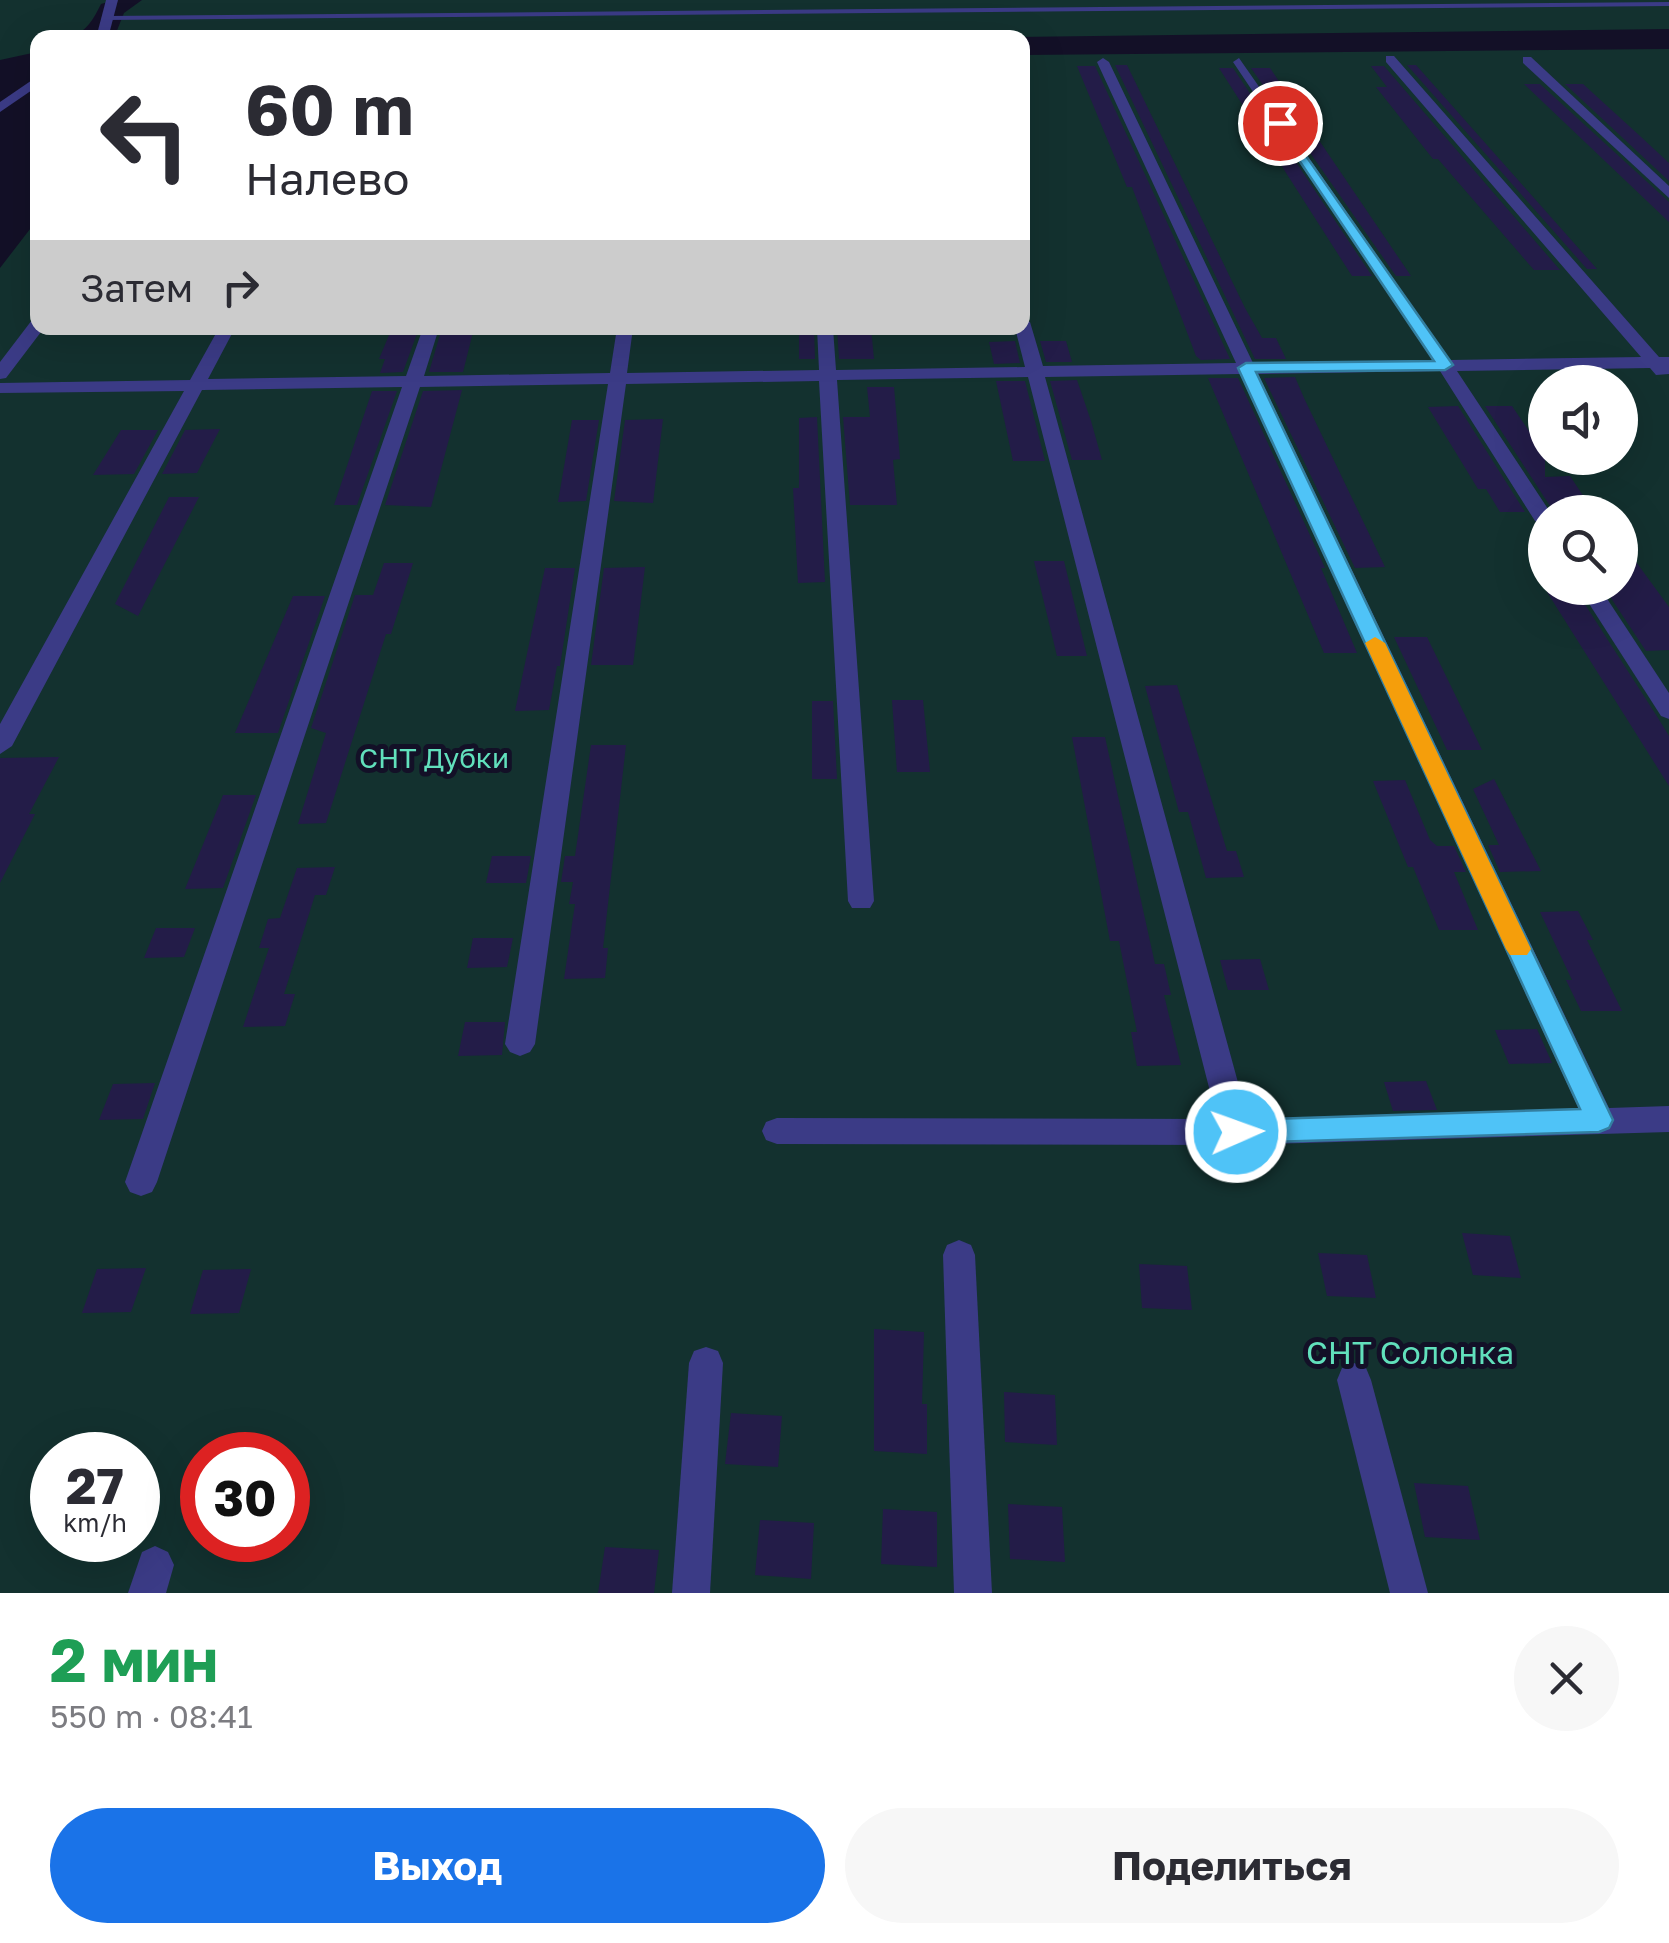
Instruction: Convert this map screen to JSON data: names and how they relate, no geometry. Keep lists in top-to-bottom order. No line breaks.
{"parks":["СНТ Дубки","СНТ Солонка"],"page":{"turn":["60 m","Налево"],"then":"Затем","speed":"27 km/h","limit":"30","heading":["2 мин","550 m · 08:41"],"buttons":["Выход","Поделиться"]}}
